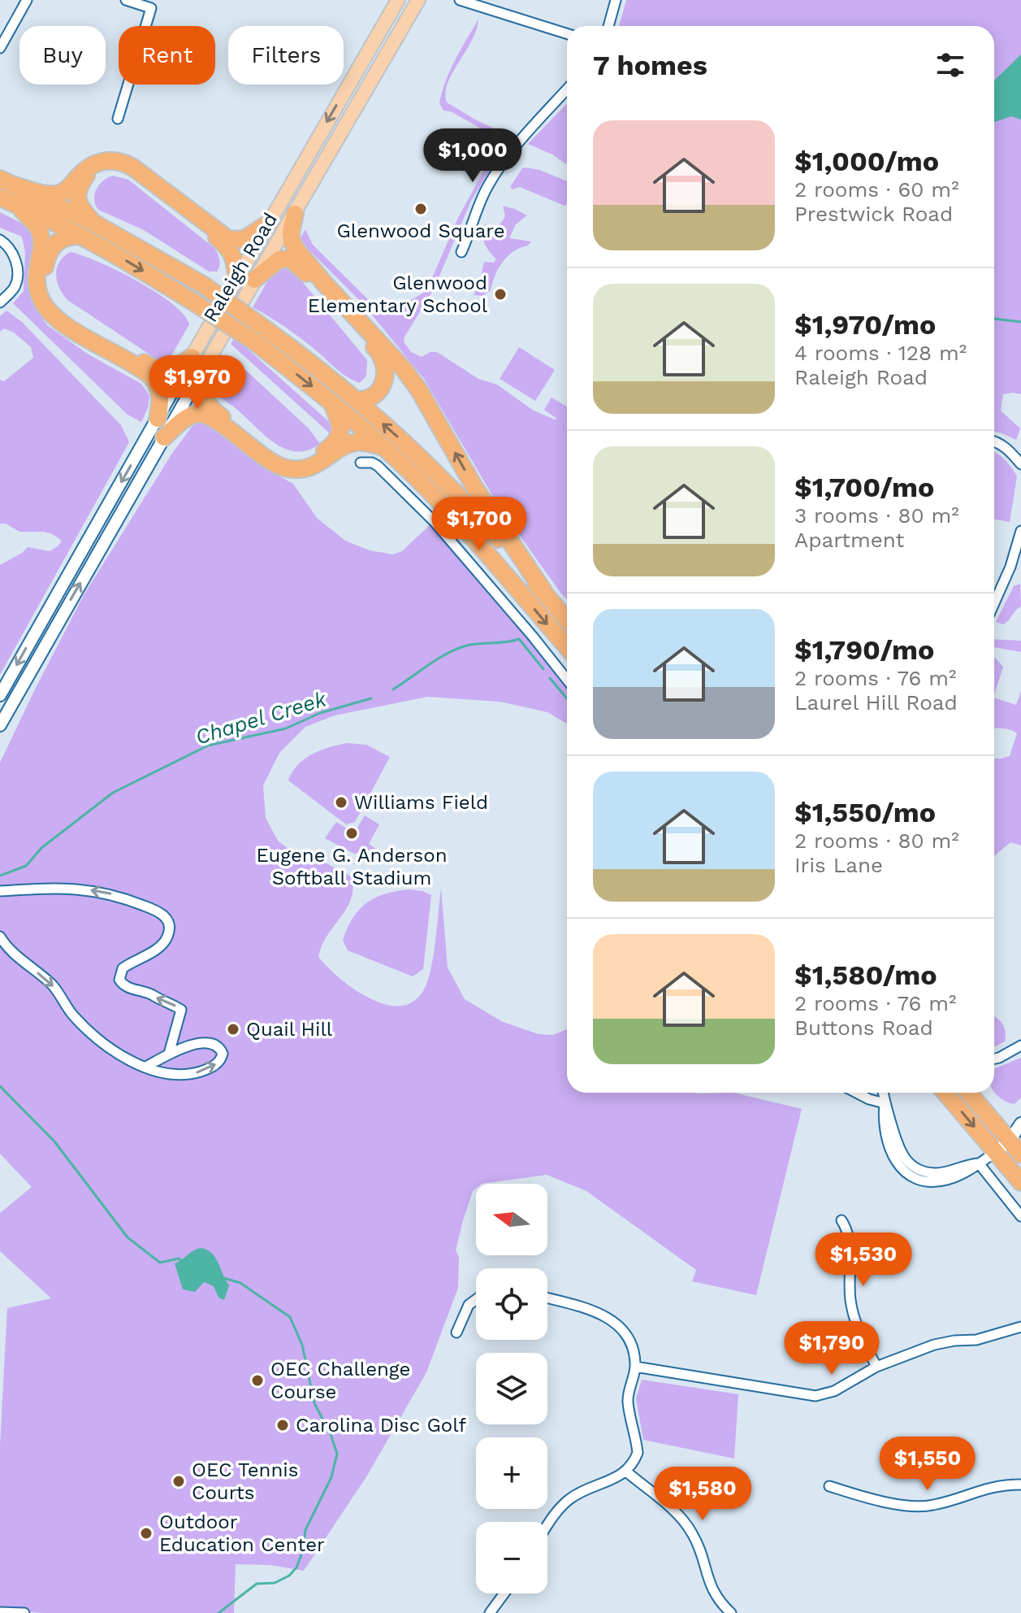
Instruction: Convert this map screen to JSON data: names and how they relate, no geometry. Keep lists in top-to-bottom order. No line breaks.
{"streets":{"main road":["Raleigh Road"]},"water":["Chapel Creek"],"places":["Glenwood Square","Glenwood Elementary School","Williams Field","Eugene G. Anderson Softball Stadium","Quail Hill","OEC Challenge Course","Carolina Disc Golf","OEC Tennis Courts","Outdoor Education Center"],"north":"left","page":{"chip":["Buy","Rent","Filters"],"heading":"7 homes","list":[{"name":"$1,000/mo","note":"2 rooms · 60 m² · Prestwick Road"},{"name":"$1,970/mo","note":"4 rooms · 128 m² · Raleigh Road"},{"name":"$1,700/mo","note":"3 rooms · 80 m² · Apartment"},{"name":"$1,790/mo","note":"2 rooms · 76 m² · Laurel Hill Road"},{"name":"$1,550/mo","note":"2 rooms · 80 m² · Iris Lane"},{"name":"$1,580/mo","note":"2 rooms · 76 m² · Buttons Road"}],"price":["$1,000","$1,970","$1,700","$1,530","$1,790","$1,550","$1,580"],"map_buttons":["+","−"]}}
